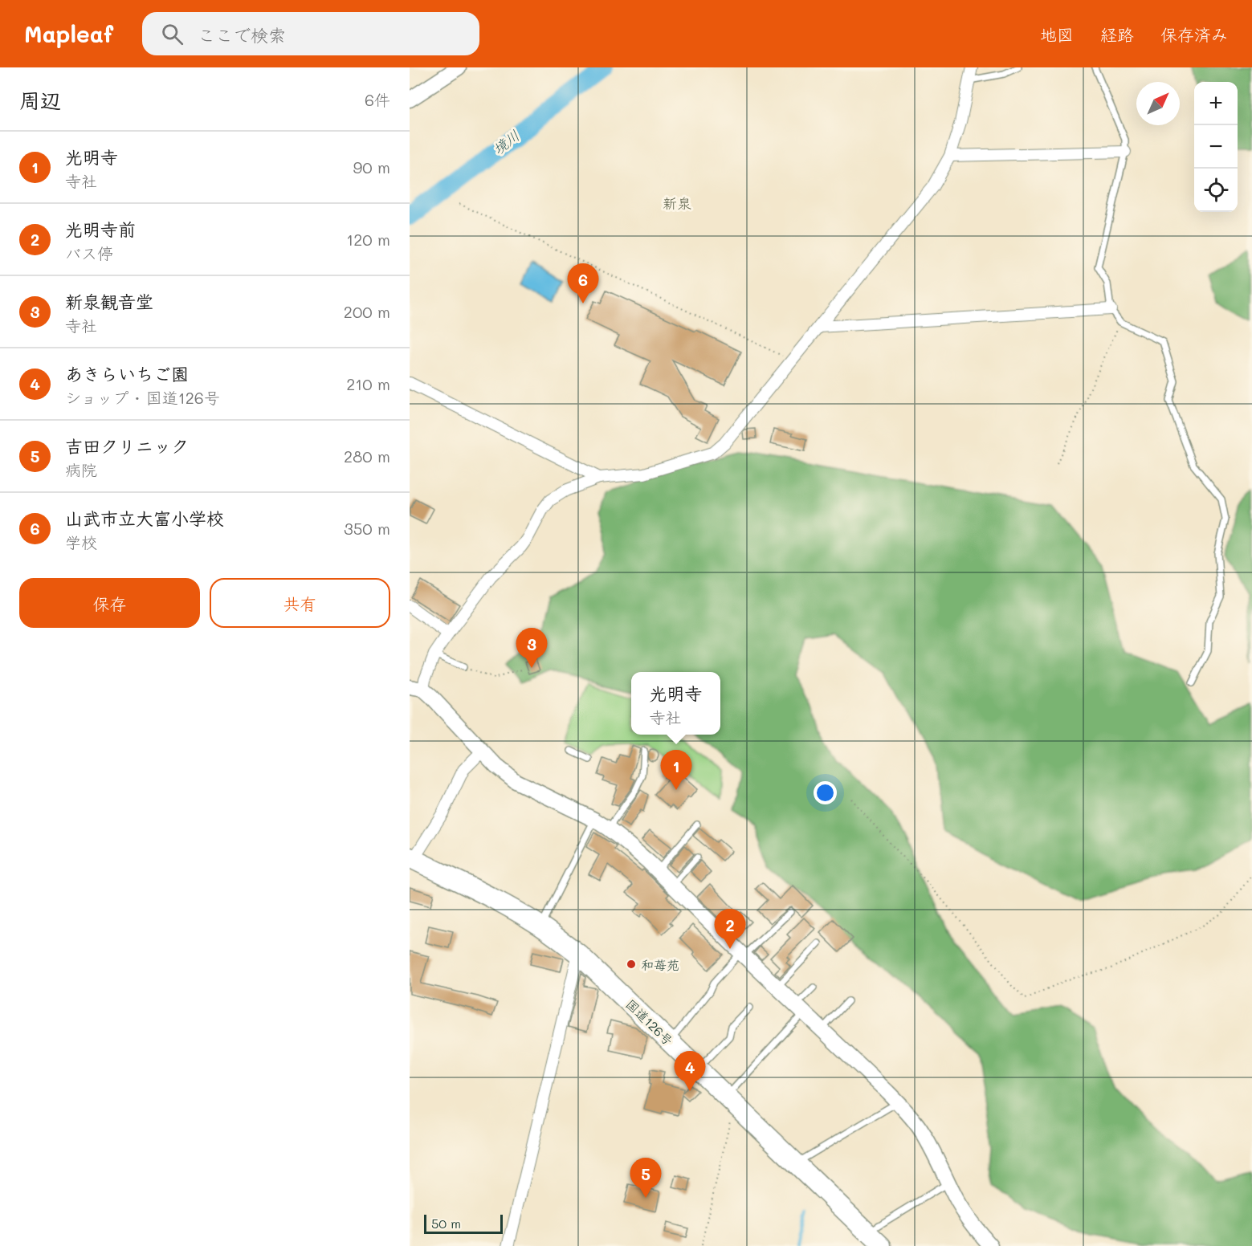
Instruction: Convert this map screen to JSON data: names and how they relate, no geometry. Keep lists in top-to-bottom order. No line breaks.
{"streets":{"highway":["国道126号"]},"districts":["新泉"],"water":["境川"],"places":["和苺苑"],"scale_bar":"50 m","north":"top right","page":{"header":"Mapleaf","search":"ここで検索","nav":["地図","経路","保存済み"],"heading":["周辺","6件"],"map_buttons":["+","−"],"list":[{"mark":"1","name":"光明寺","note":"寺社","value":"90 m"},{"mark":"2","name":"光明寺前","note":"バス停","value":"120 m"},{"mark":"3","name":"新泉観音堂","note":"寺社","value":"200 m"},{"mark":"4","name":"あきらいちご園","note":"ショップ · 国道126号","value":"210 m"},{"mark":"5","name":"吉田クリニック","note":"病院","value":"280 m"},{"mark":"6","name":"山武市立大富小学校","note":"学校","value":"350 m"}],"pins":["6","3","1","2","4","5"],"buttons":["保存","共有"],"popup":["光明寺","寺社"],"scale":"50 m"}}
